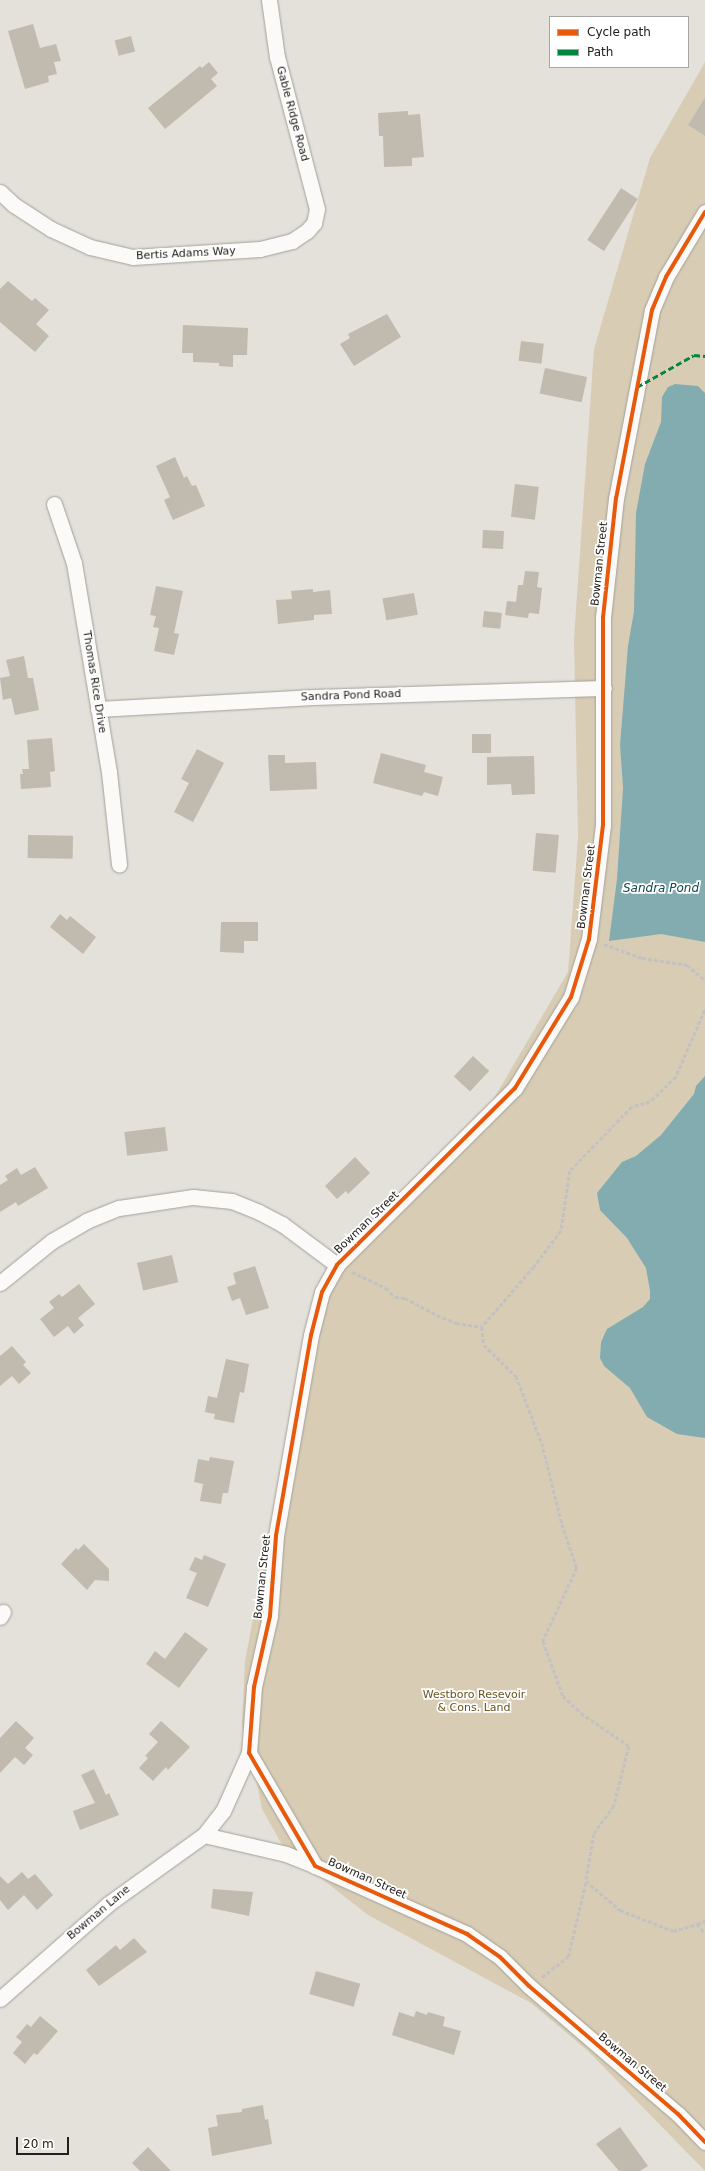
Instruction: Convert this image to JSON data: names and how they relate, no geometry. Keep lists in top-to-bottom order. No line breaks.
{"streets":{"street":["Gable Ridge Road","Bertis Adams Way","Bowman Street","Thomas Rice Drive","Sandra Pond Road","Bowman Lane"]},"crossings":[["Gable Ridge Road","Bertis Adams Way"],["Bowman Street","Sandra Pond Road"],["Bowman Street","Bowman Lane"],["Thomas Rice Drive","Sandra Pond Road"]],"water":["Sandra Pond"],"parks":["Westboro Resevoir & Cons. Land"],"legend":["Cycle path","Path"],"scale_bar":"20 m"}
